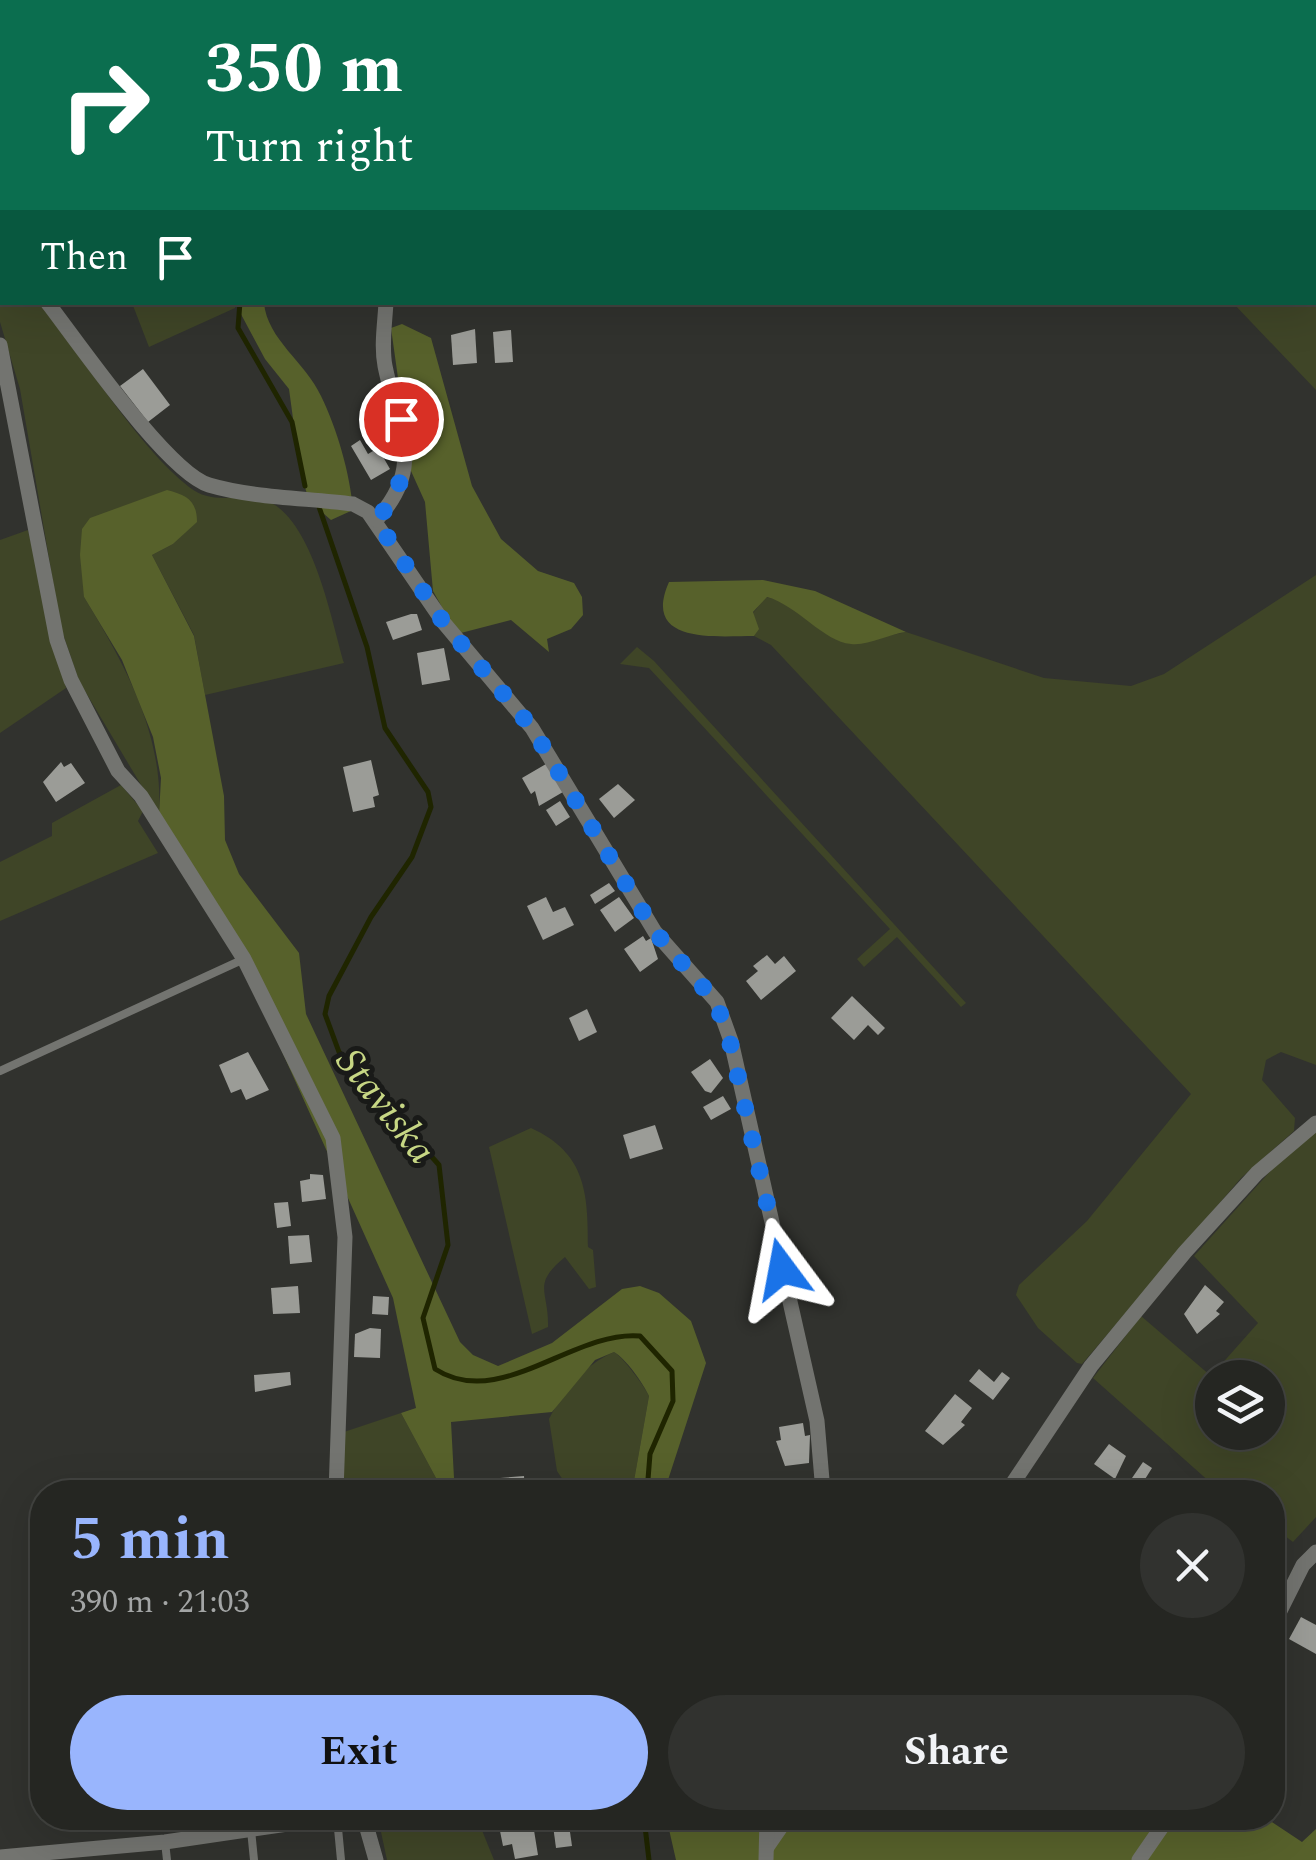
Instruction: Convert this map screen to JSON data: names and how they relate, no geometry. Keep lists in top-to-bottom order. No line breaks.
{"water":["Staviska"],"page":{"turn":["350 m","Turn right"],"then":"Then","heading":["5 min","390 m · 21:03"],"buttons":["Exit","Share"]}}
